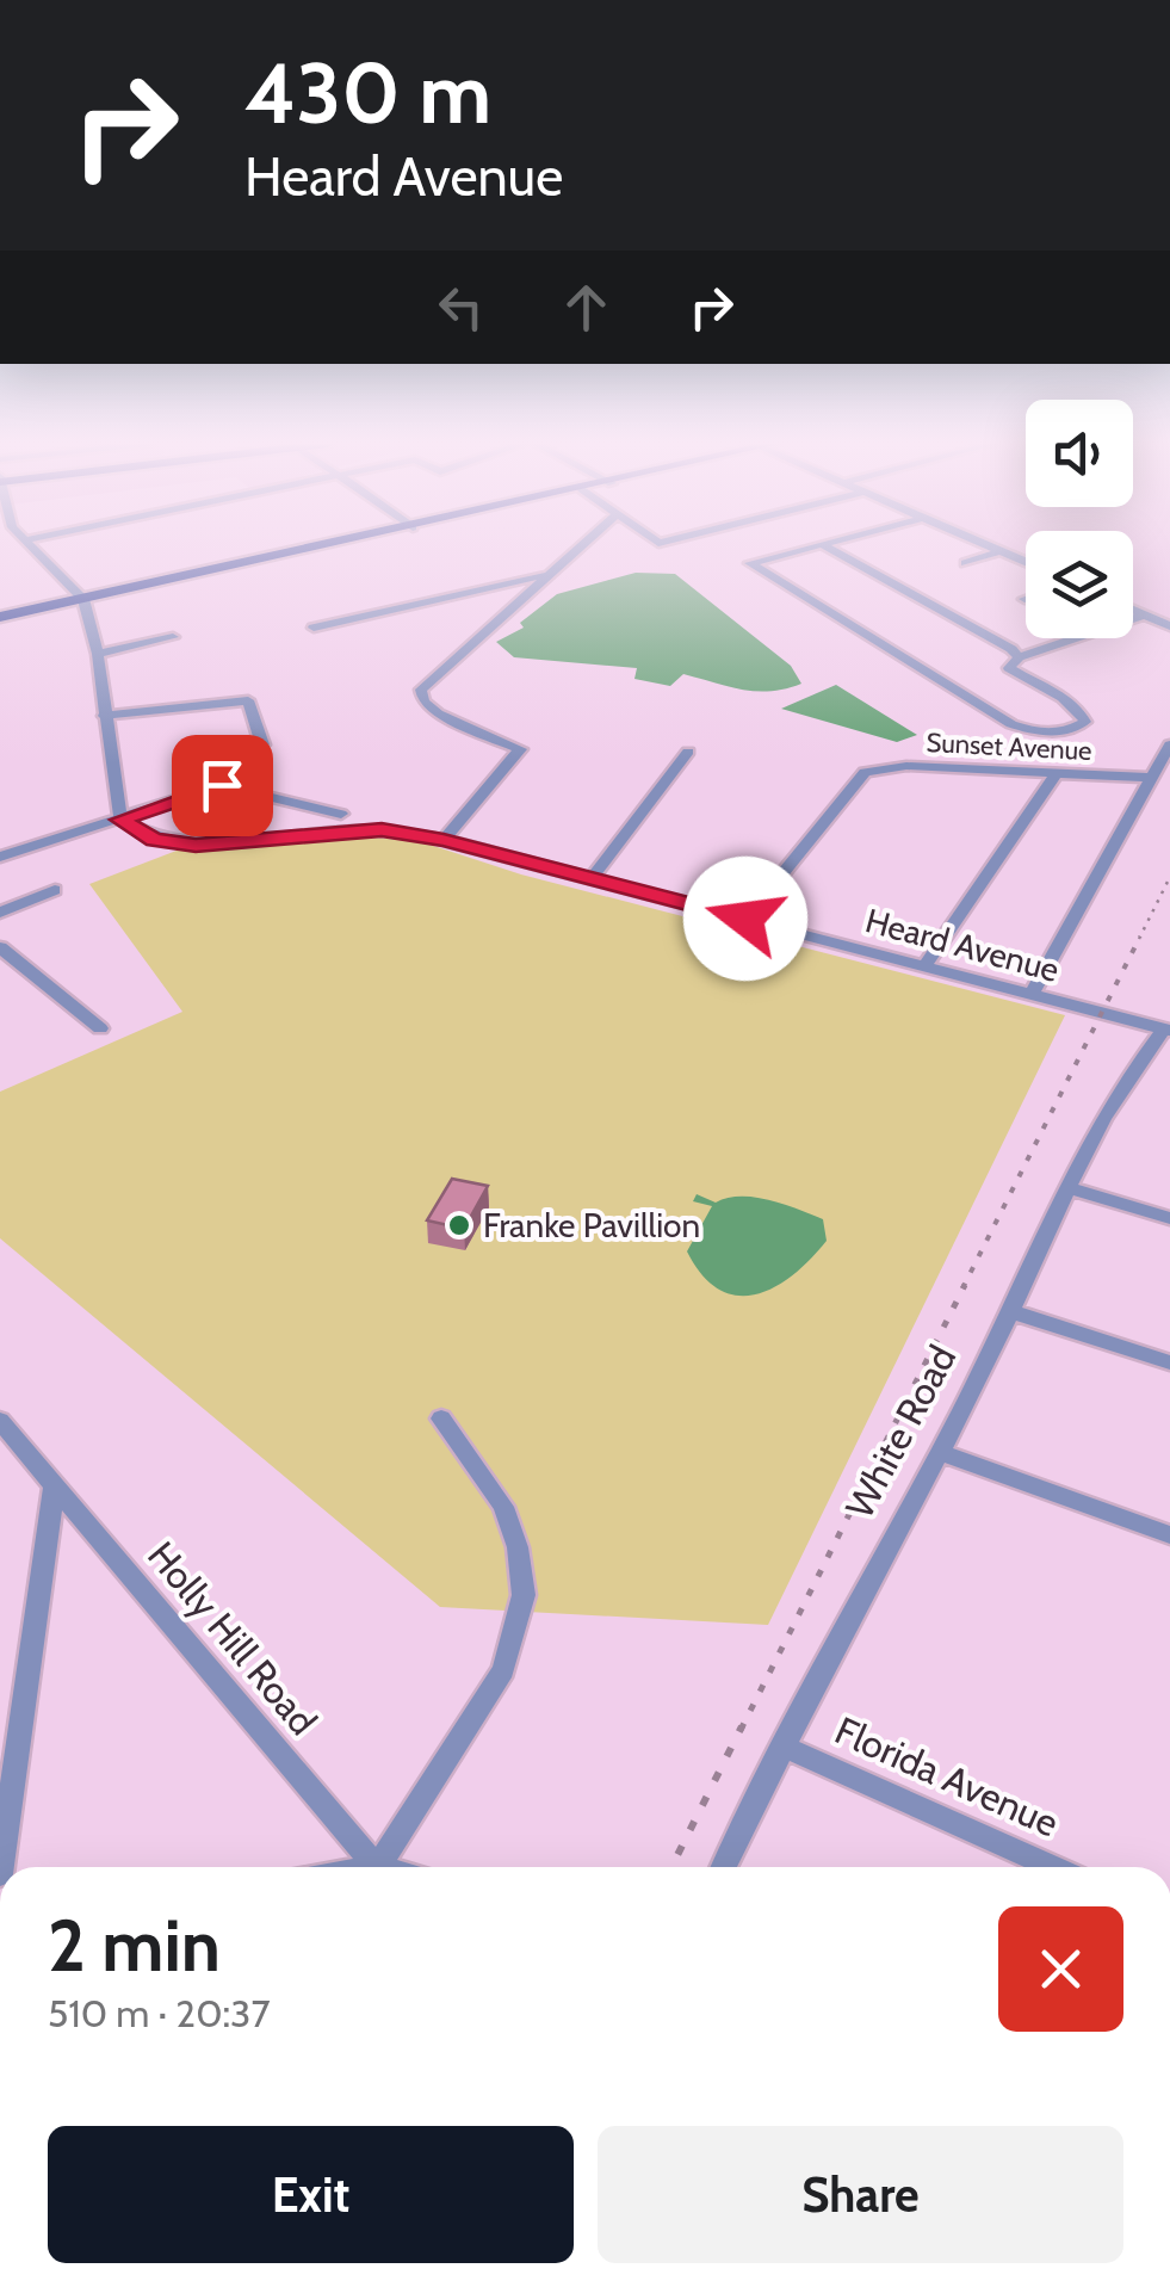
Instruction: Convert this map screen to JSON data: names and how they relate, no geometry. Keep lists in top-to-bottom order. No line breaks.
{"streets":{"street":["Sunset Avenue","Heard Avenue","White Road","Holly Hill Road","Florida Avenue"]},"crossings":[["Sunset Avenue","Heard Avenue"],["Heard Avenue","White Road"],["White Road","Florida Avenue"]],"places":["Franke Pavillion"],"page":{"turn":["430 m","Heard Avenue"],"heading":["2 min","510 m · 20:37"],"buttons":["Exit","Share"]}}
